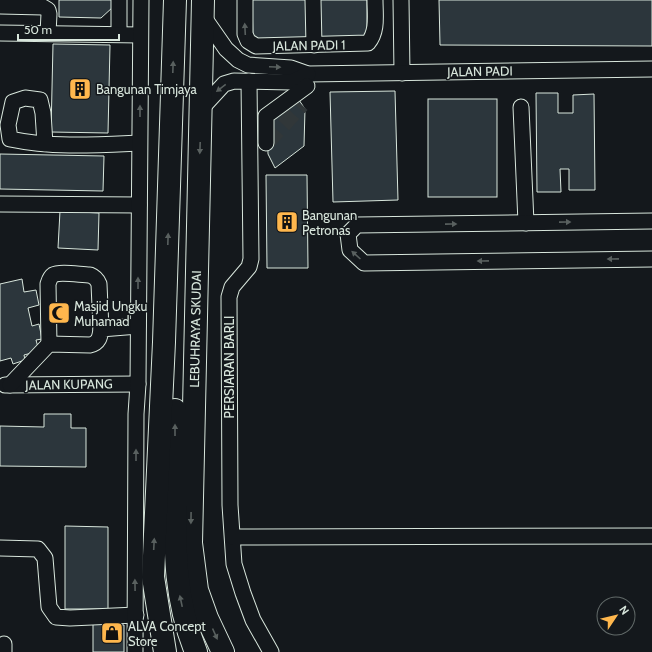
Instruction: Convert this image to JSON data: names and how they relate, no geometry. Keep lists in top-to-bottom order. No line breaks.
{"streets":{"highway":["LEBUHRAYA SKUDAI"],"street":["JALAN PADI 1","JALAN PADI","PERSIARAN BARLI","JALAN KUPANG"]},"crossings":[["JALAN PADI","LEBUHRAYA SKUDAI"],["JALAN PADI","PERSIARAN BARLI"]],"places":{"building":["Bangunan Timjaya","Bangunan Petronas"],"mosque":["Masjid Ungku Muhamad"],"shop":["ALVA Concept Store"]},"scale_bar":"50 m","north":"top right"}
